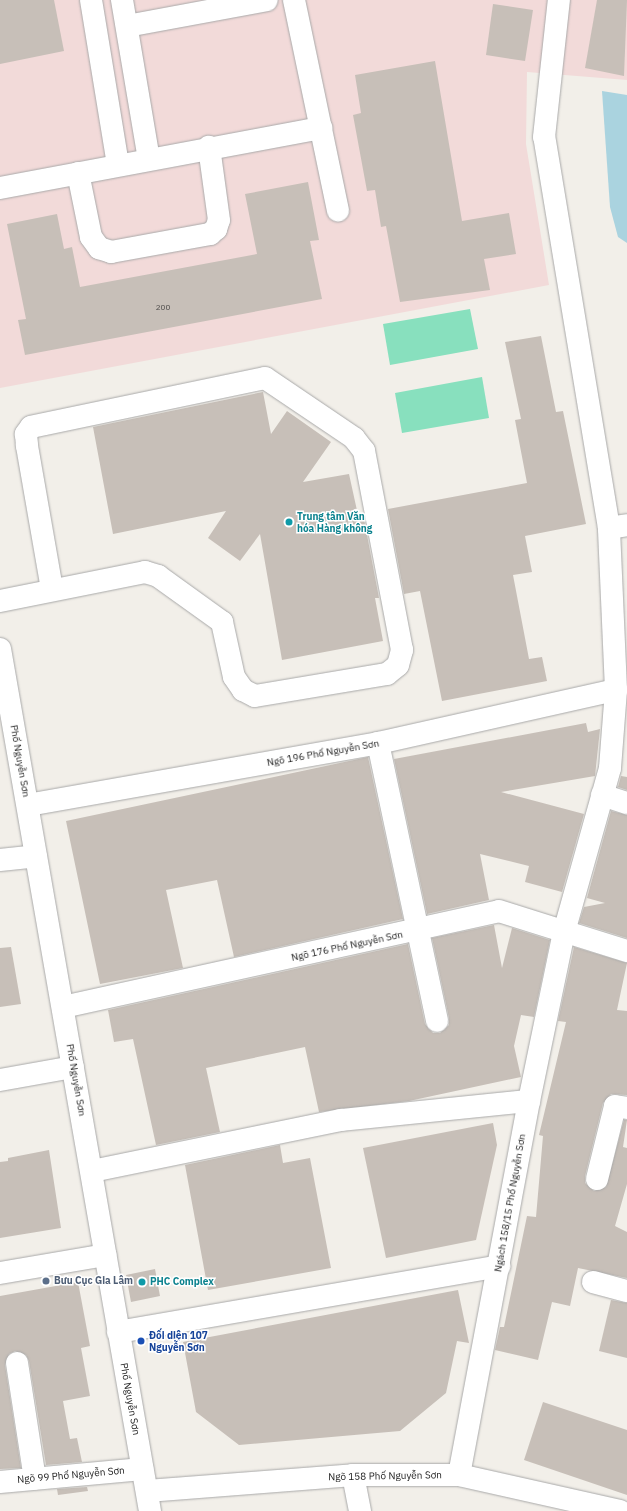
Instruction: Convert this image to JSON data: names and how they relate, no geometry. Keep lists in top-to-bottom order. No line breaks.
{"streets":{"street":["Ngõ 196 Phố Nguyễn Sơn","Phố Nguyễn Sơn","Ngõ 176 Phố Nguyễn Sơn","Ngách 158/15 Phố Nguyễn Sơn","Ngõ 99 Phố Nguyễn Sơn","Ngõ 158 Phố Nguyễn Sơn"]},"crossings":[["Ngõ 196 Phố Nguyễn Sơn","Phố Nguyễn Sơn"],["Ngõ 196 Phố Nguyễn Sơn","Ngách 158/15 Phố Nguyễn Sơn"],["Phố Nguyễn Sơn","Ngõ 176 Phố Nguyễn Sơn"],["Phố Nguyễn Sơn","Ngõ 99 Phố Nguyễn Sơn"],["Phố Nguyễn Sơn","Ngõ 158 Phố Nguyễn Sơn"],["Ngõ 176 Phố Nguyễn Sơn","Ngách 158/15 Phố Nguyễn Sơn"],["Ngách 158/15 Phố Nguyễn Sơn","Ngõ 158 Phố Nguyễn Sơn"]],"places":["Trung tâm Văn hóa Hàng không","Bưu Cục Gia Lâm","PHC Complex","Đối diện 107 Nguyễn Sơn"],"house_numbers":["200"]}
